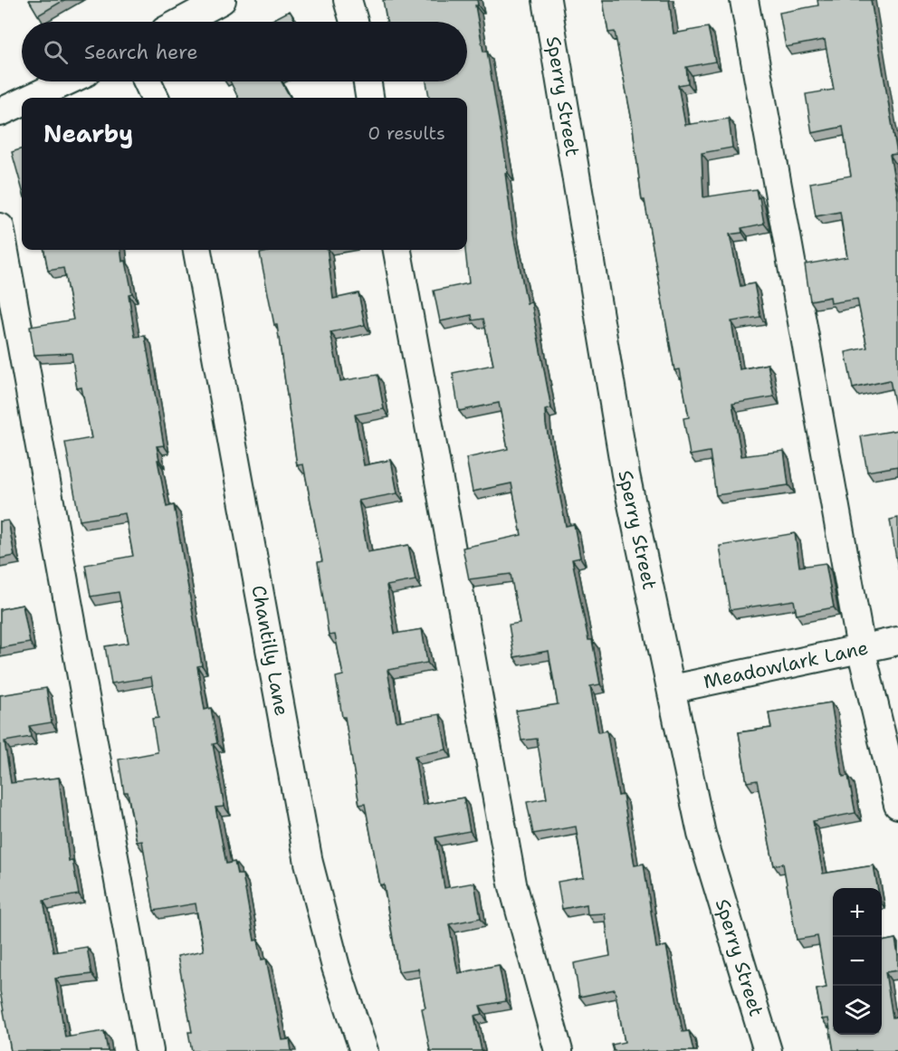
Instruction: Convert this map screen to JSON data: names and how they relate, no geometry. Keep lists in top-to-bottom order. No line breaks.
{"streets":{"street":["Sperry Street","Chantilly Lane","Meadowlark Lane"]},"crossings":[["Sperry Street","Meadowlark Lane"]],"page":{"search":"Search here","heading":["Nearby","0 results"],"map_buttons":["+","−"]}}
